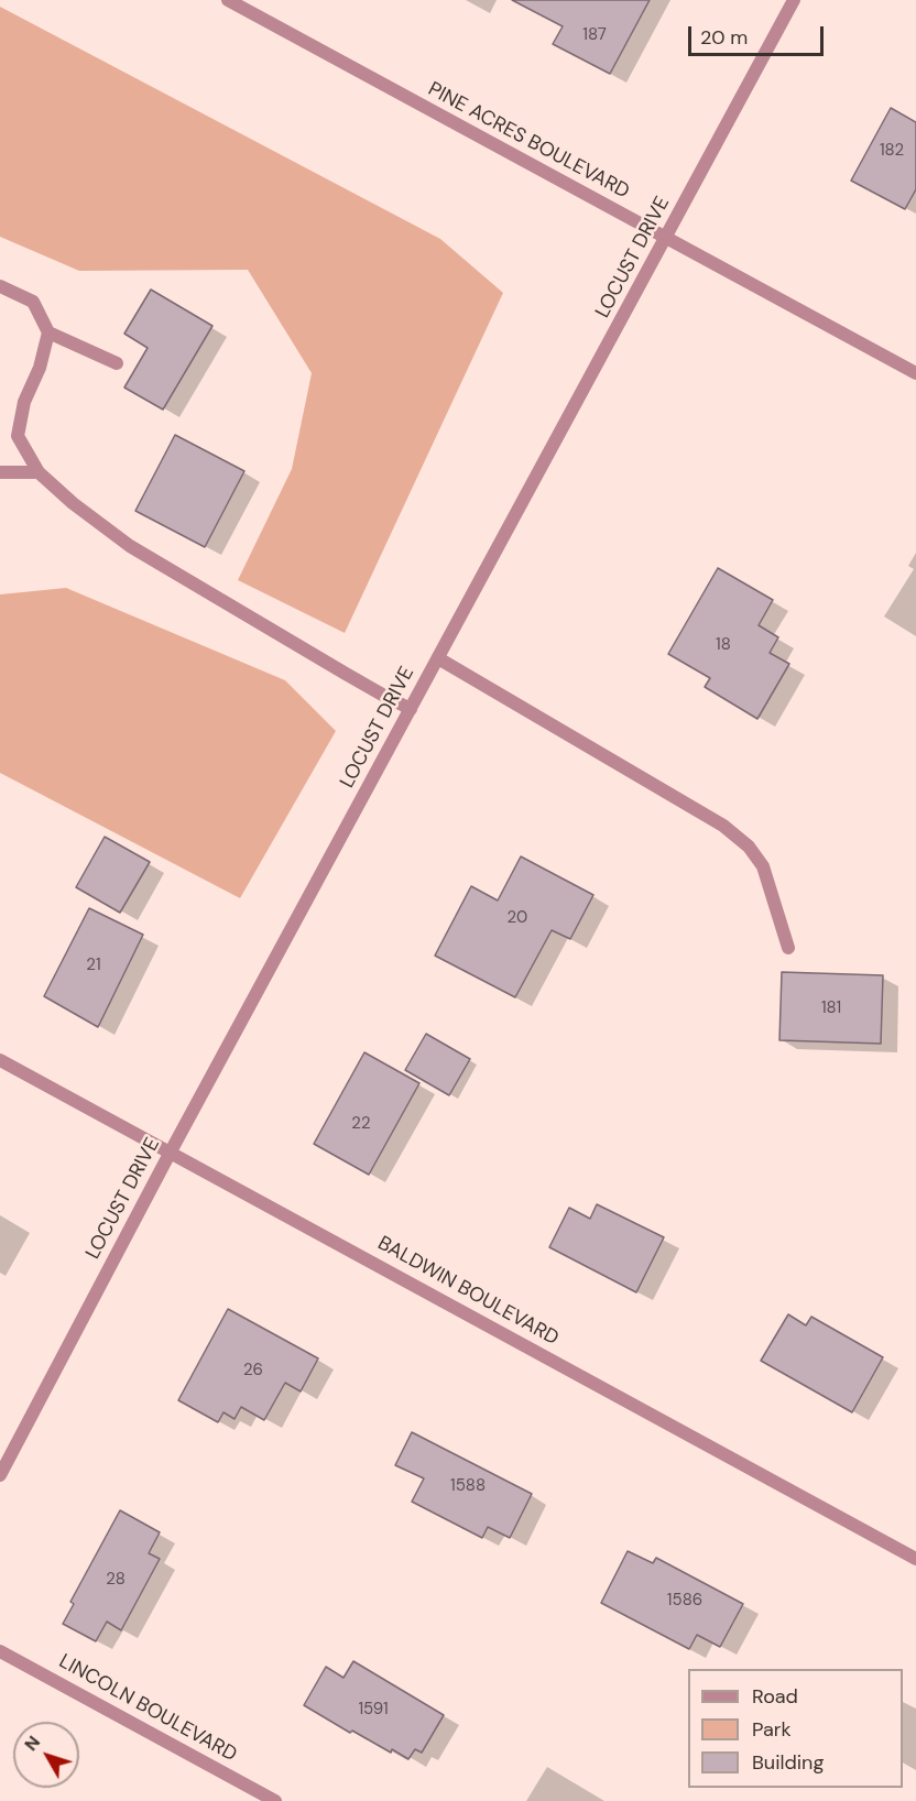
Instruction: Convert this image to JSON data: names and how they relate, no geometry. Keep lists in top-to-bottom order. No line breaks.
{"streets":{"street":["PINE ACRES BOULEVARD","LOCUST DRIVE","BALDWIN BOULEVARD","LINCOLN BOULEVARD"]},"crossings":[["PINE ACRES BOULEVARD","LOCUST DRIVE"],["LOCUST DRIVE","BALDWIN BOULEVARD"]],"house_numbers":["187","182","18","20","21","181","22","26","1588","28","1586","1591"],"legend":["Road","Park","Building"],"scale_bar":"20 m","north":"top left"}
